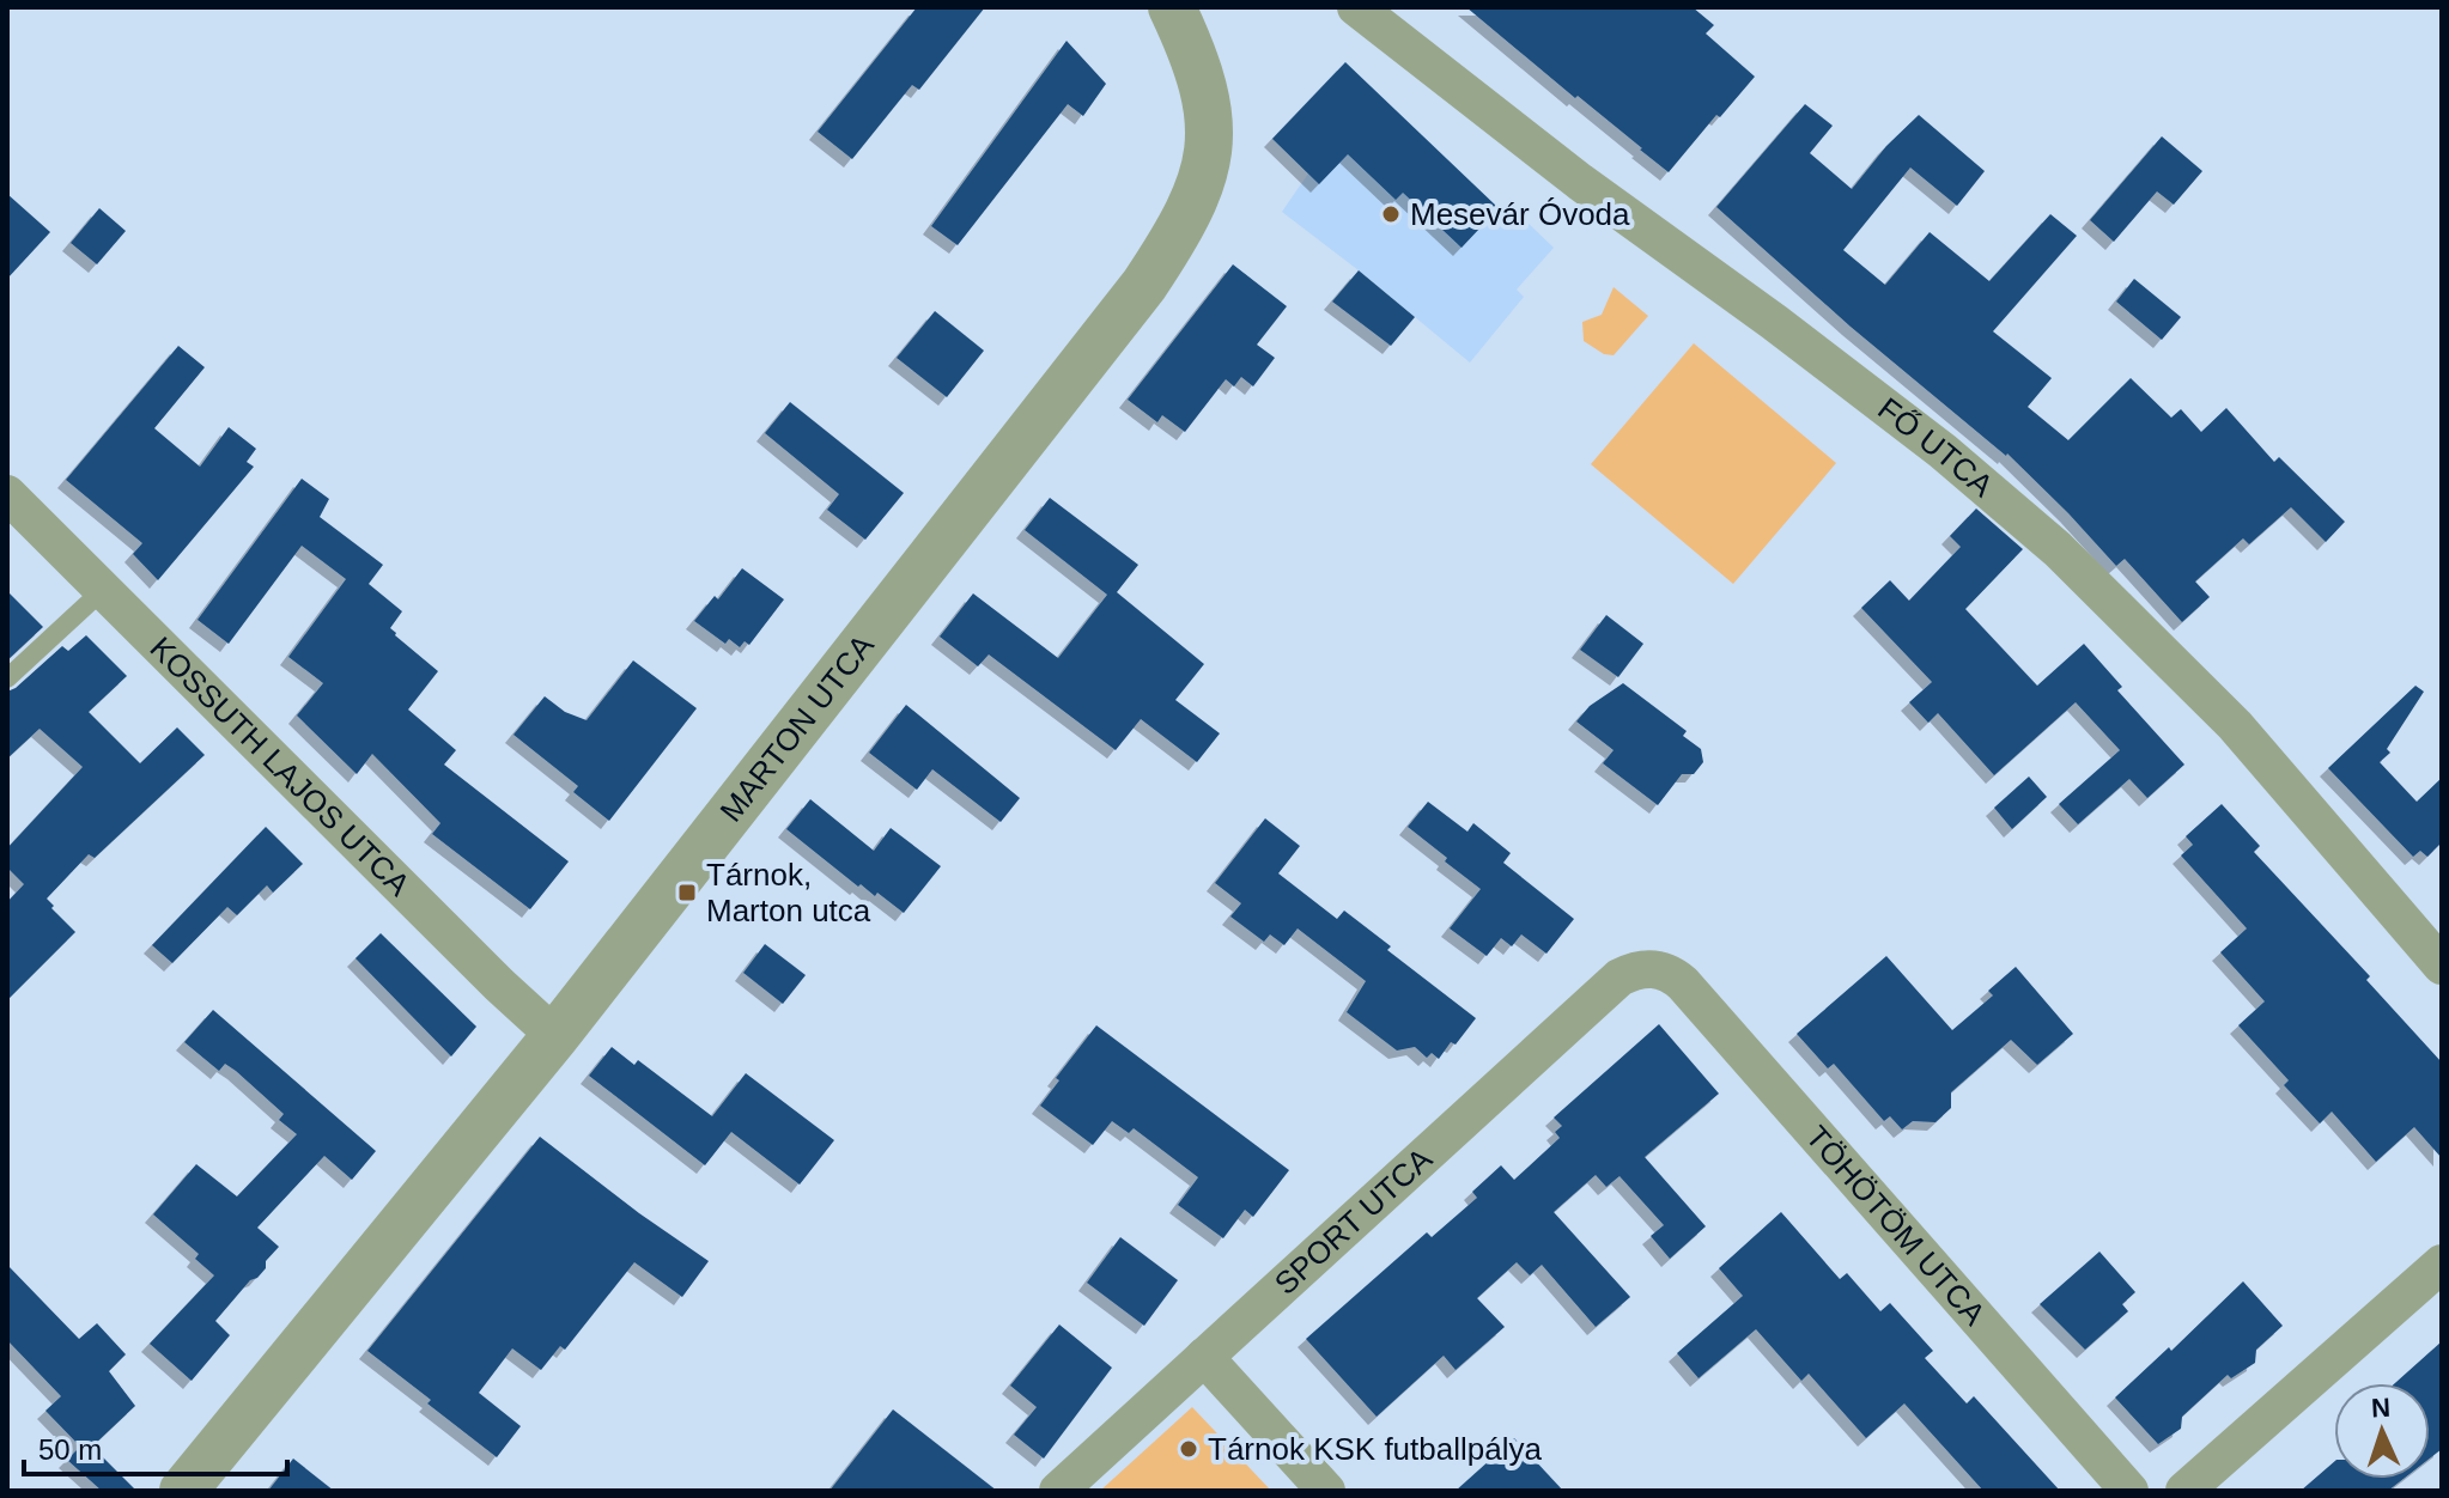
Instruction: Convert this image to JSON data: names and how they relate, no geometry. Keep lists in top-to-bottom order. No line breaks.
{"streets":{"street":["FŐ UTCA","MARTON UTCA","KOSSUTH LAJOS UTCA","SPORT UTCA","TÖHÖTÖM UTCA"]},"crossings":[["MARTON UTCA","KOSSUTH LAJOS UTCA"],["SPORT UTCA","TÖHÖTÖM UTCA"]],"places":{"other":["Mesevár Óvoda","Tárnok KSK futballpálya"],"transit":["Tárnok, Marton utca"]},"scale_bar":"50 m","north":"top"}
